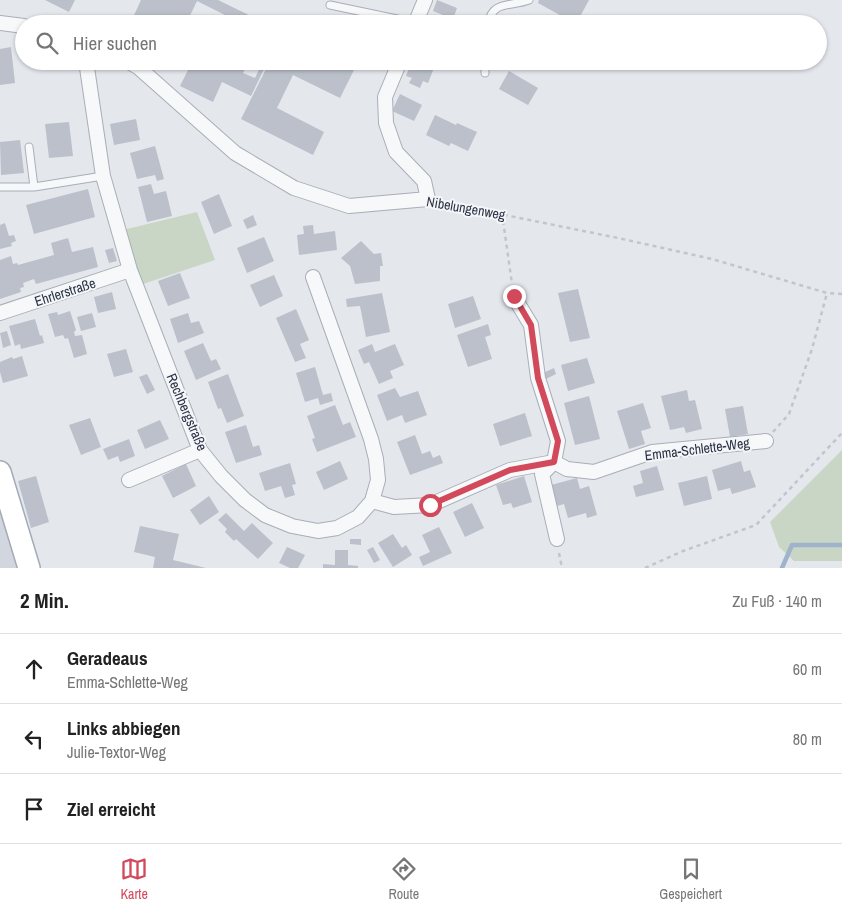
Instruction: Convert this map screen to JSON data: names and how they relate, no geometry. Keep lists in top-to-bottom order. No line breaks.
{"streets":{"street":["Nibelungenweg","Ehrlerstraße","Rechbergstraße","Emma-Schlette-Weg"]},"crossings":[["Ehrlerstraße","Rechbergstraße"],["Rechbergstraße","Emma-Schlette-Weg"]],"page":{"search":"Hier suchen","heading":["2 Min.","Zu Fuß · 140 m"],"list":[["Geradeaus","Emma-Schlette-Weg","60 m"],["Links abbiegen","Julie-Textor-Weg","80 m"],"Ziel erreicht"],"nav":["Karte","Route","Gespeichert"]}}
